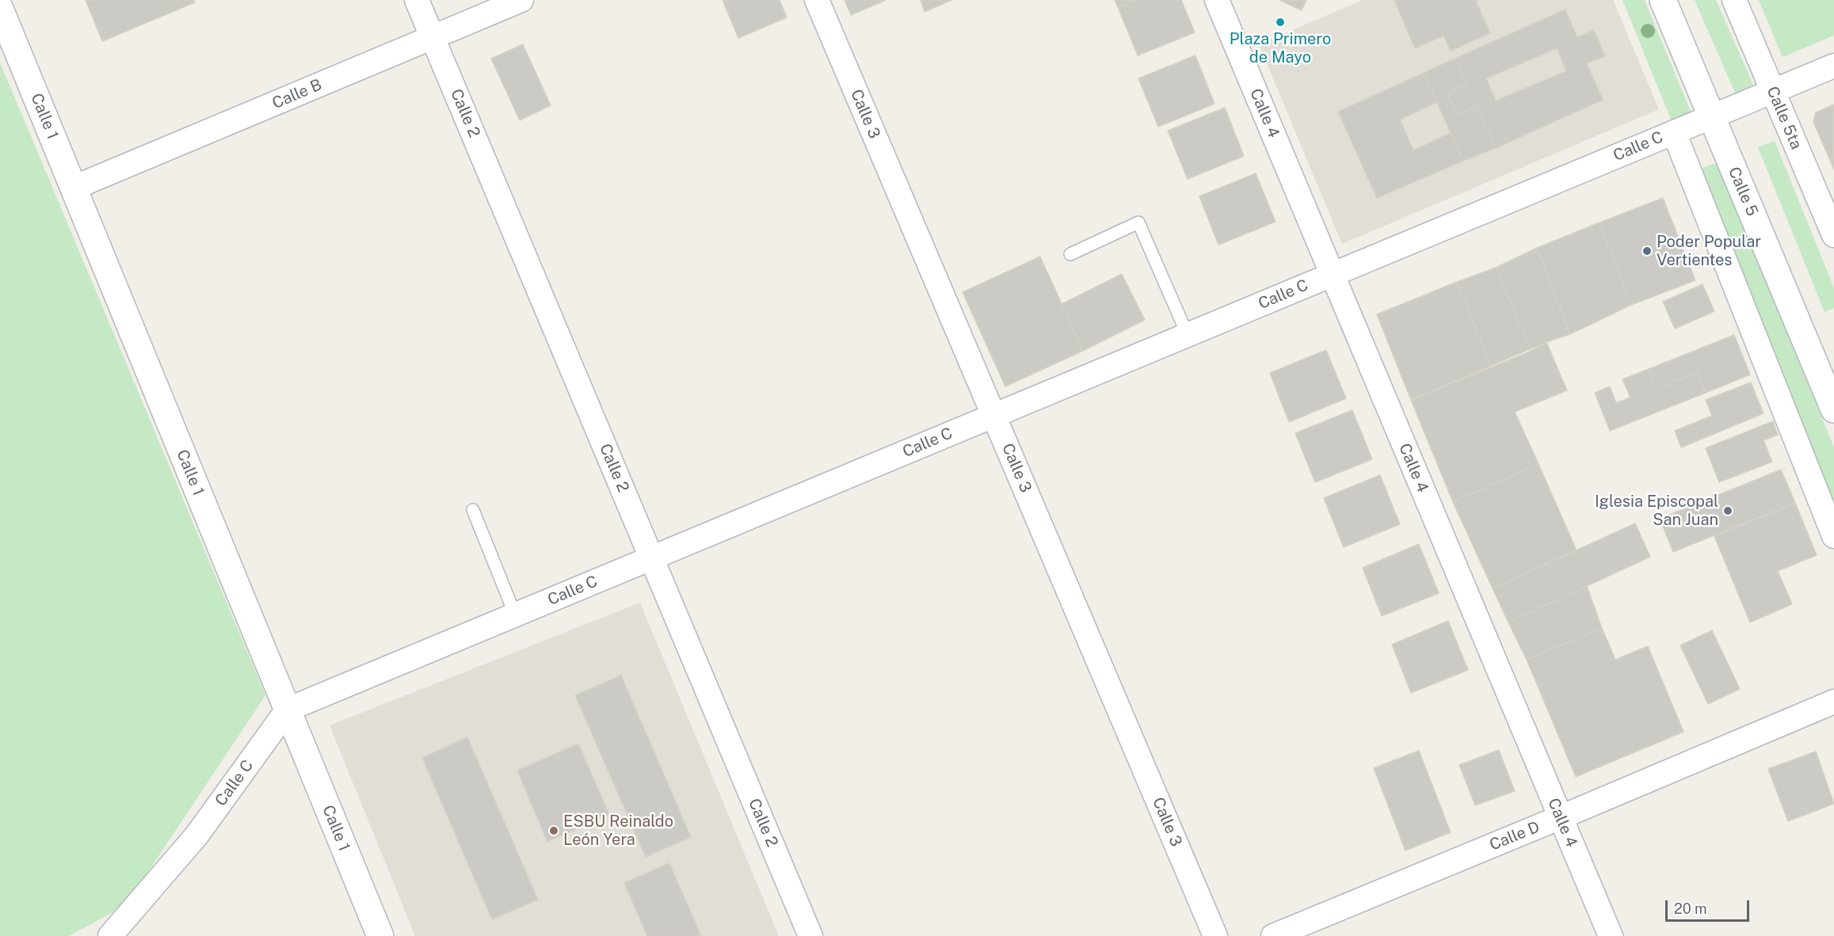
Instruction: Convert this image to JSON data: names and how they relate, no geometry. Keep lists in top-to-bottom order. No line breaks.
{"streets":{"street":["Calle B","Calle 2","Calle 4","Calle 3","Calle 1","Calle 5ta","Calle C","Calle 5","Calle D"]},"crossings":[["Calle B","Calle 2"],["Calle B","Calle 1"],["Calle 2","Calle C"],["Calle 4","Calle C"],["Calle 4","Calle D"],["Calle 3","Calle C"],["Calle 1","Calle C"],["Calle 5ta","Calle C"],["Calle C","Calle 5"]],"places":["Plaza Primero de Mayo","Poder Popular Vertientes","Iglesia Episcopal San Juan","ESBU Reinaldo León Yera"],"scale_bar":"20 m"}
